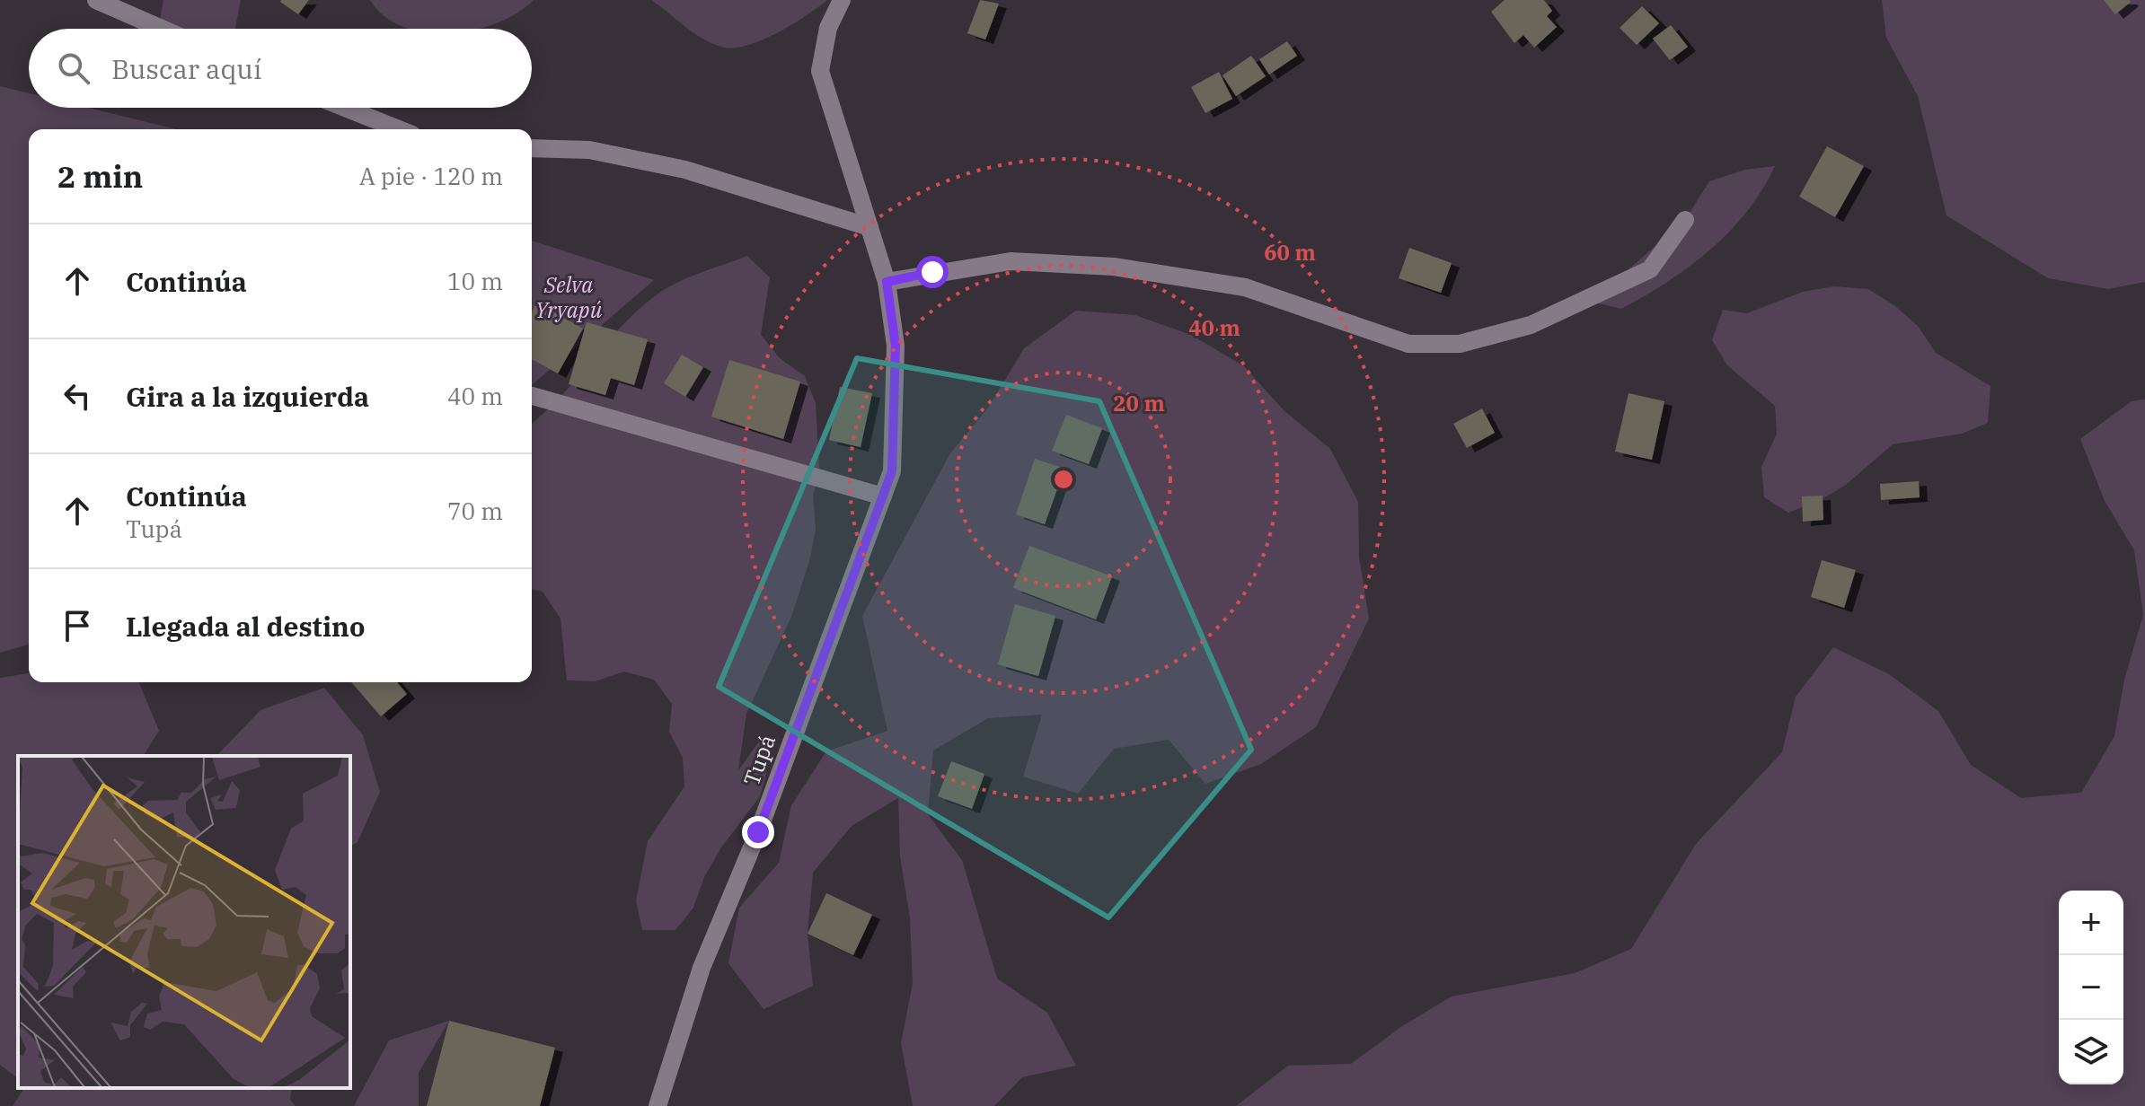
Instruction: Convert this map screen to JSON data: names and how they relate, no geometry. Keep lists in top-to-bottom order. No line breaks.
{"streets":{"street":["Tupá"]},"parks":["Selva Yryapú"],"page":{"search":"Buscar aquí","heading":["2 min","A pie · 120 m"],"list":[["Continúa","10 m"],["Gira a la izquierda","40 m"],["Continúa","Tupá","70 m"],"Llegada al destino"],"map_buttons":["+","−"]},"rings":["60 m","40 m","20 m"]}
